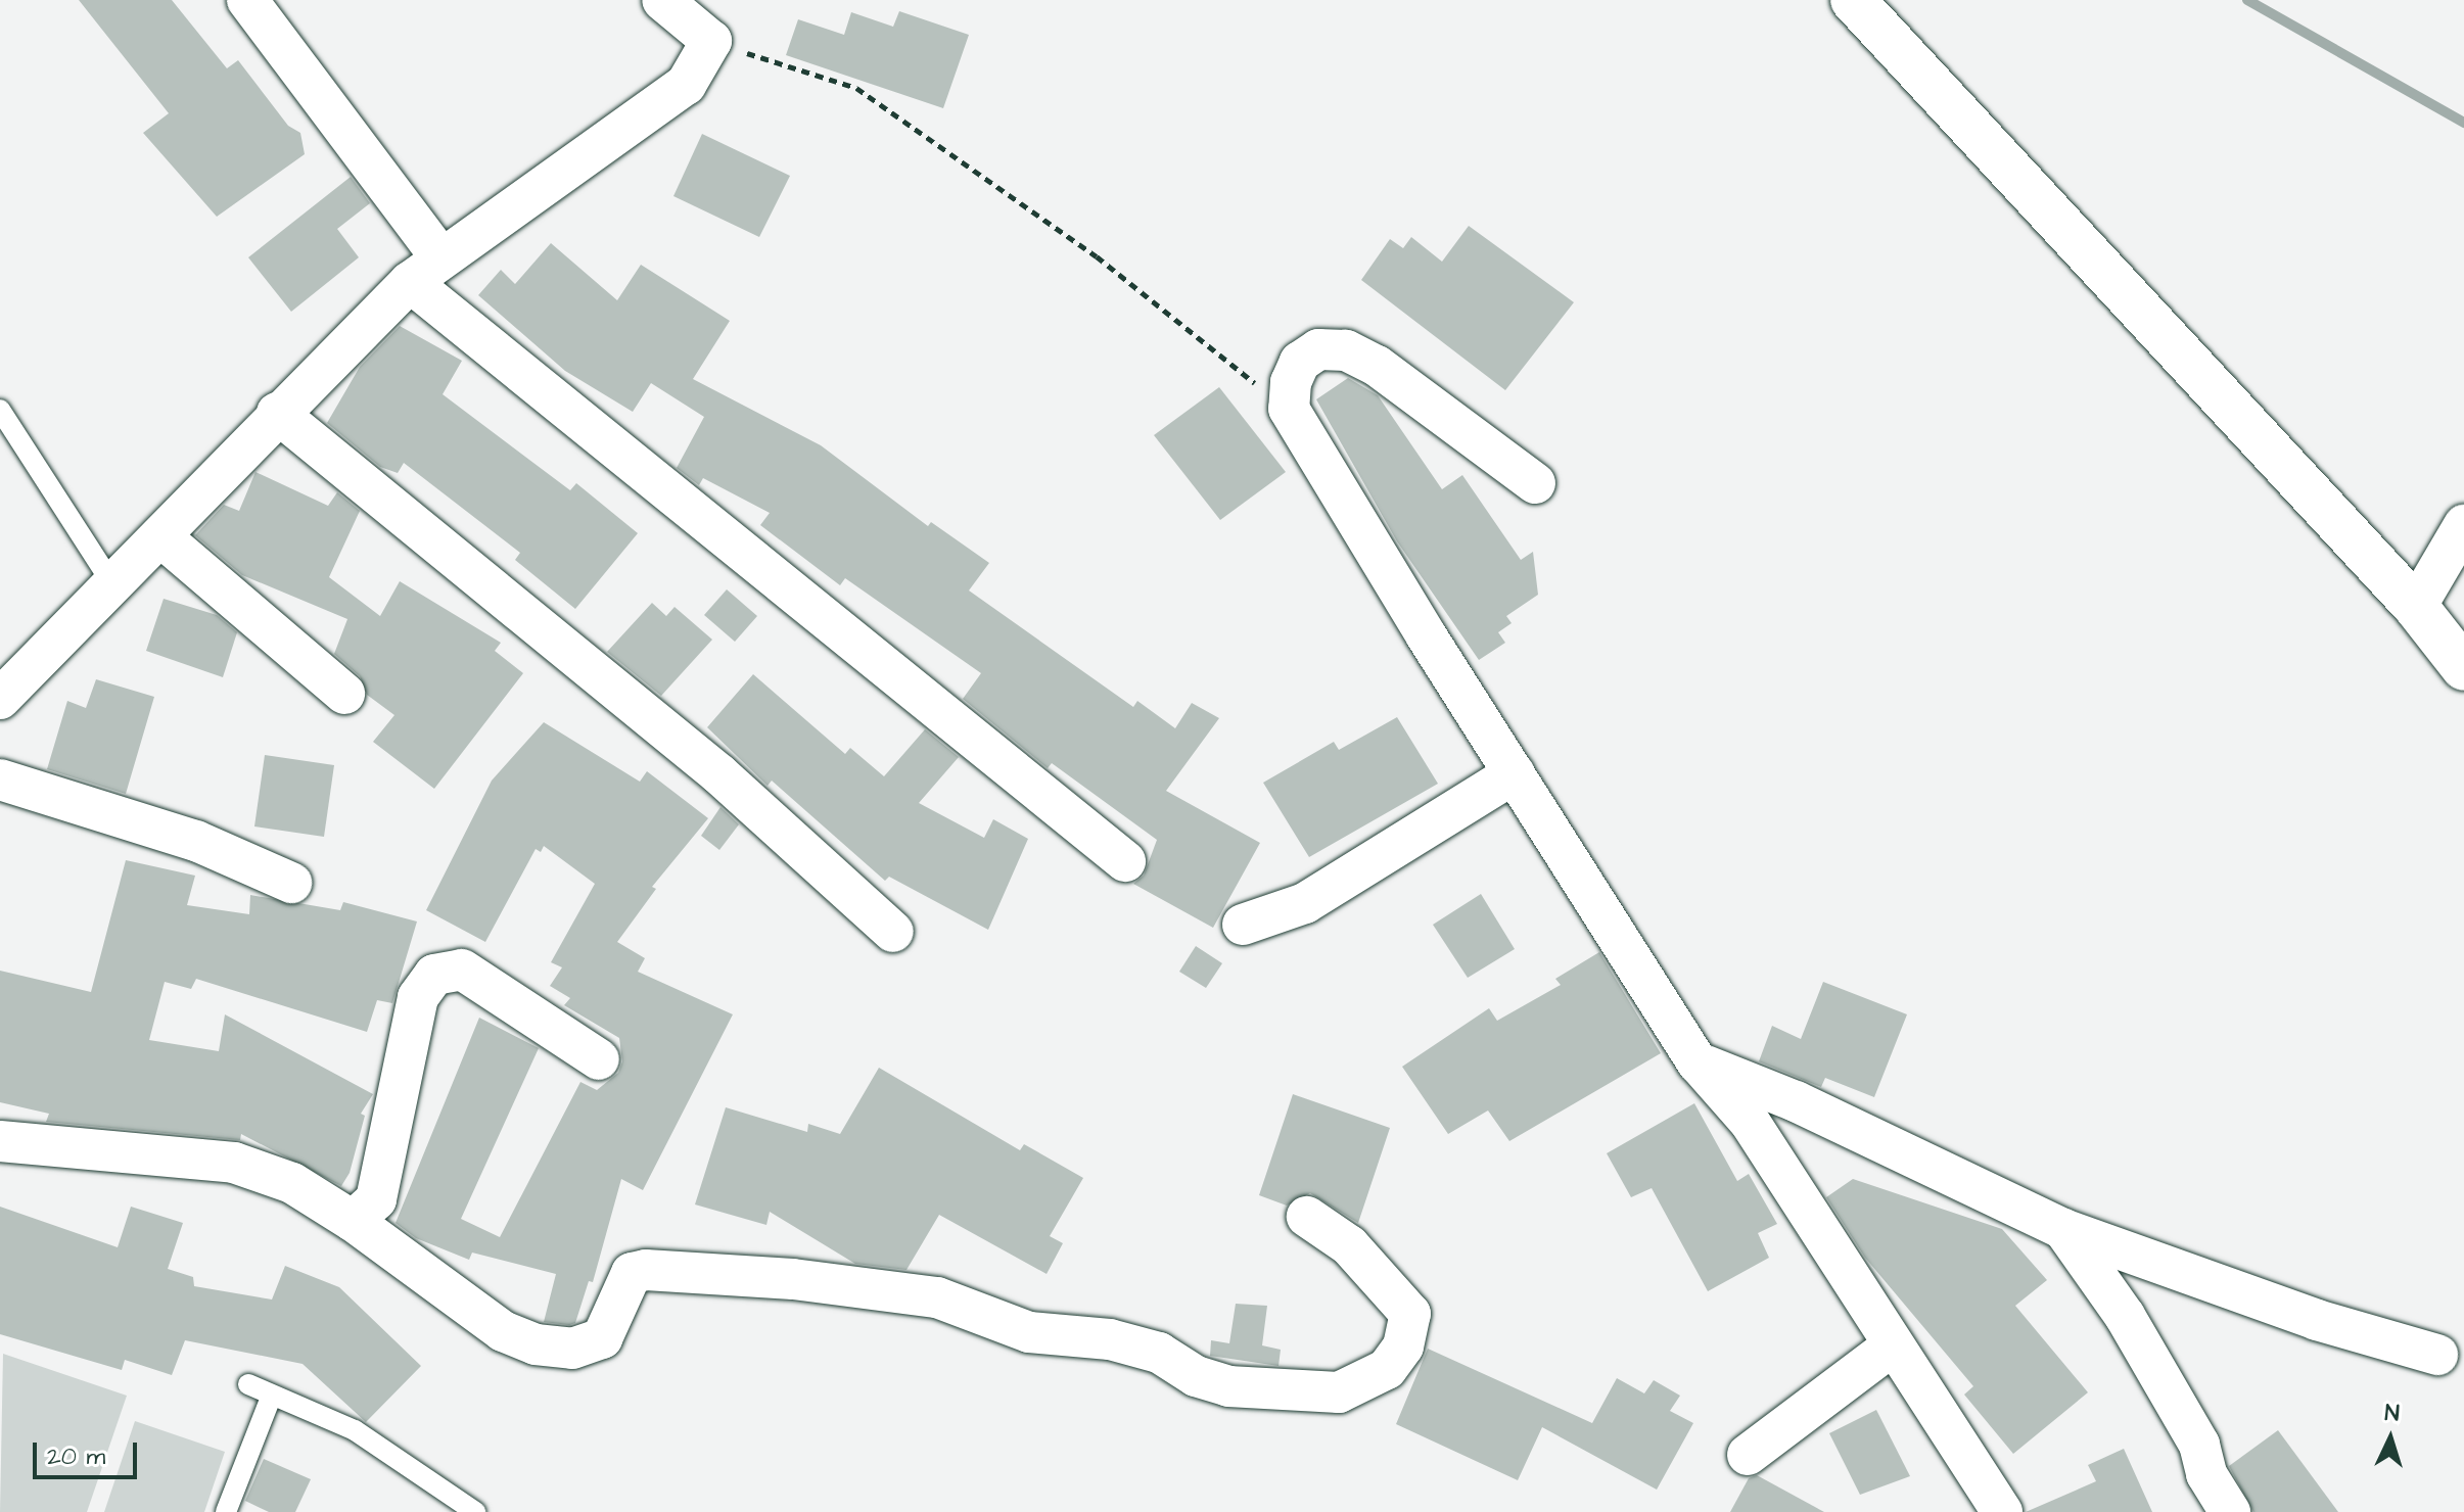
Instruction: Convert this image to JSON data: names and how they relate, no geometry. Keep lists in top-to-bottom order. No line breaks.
{"scale_bar":"20 m","north":"top"}
